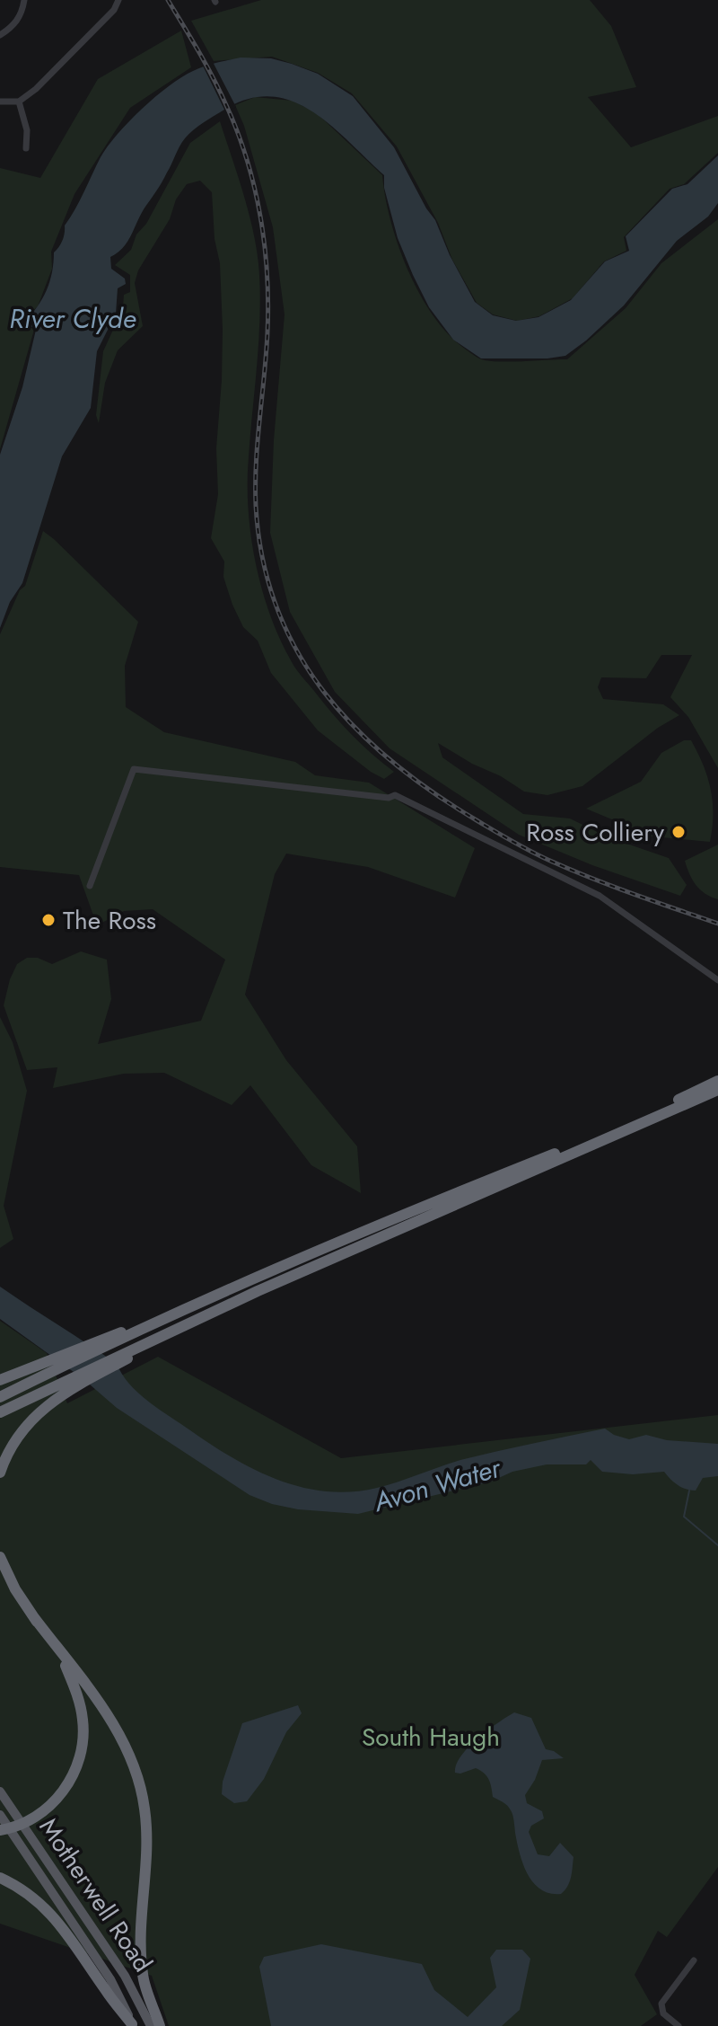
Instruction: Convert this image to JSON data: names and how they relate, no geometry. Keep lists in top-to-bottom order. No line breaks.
{"streets":{"main road":["Motherwell Road"]},"water":["River Clyde","Avon Water"],"parks":["South Haugh"],"places":["Ross Colliery","The Ross"]}
